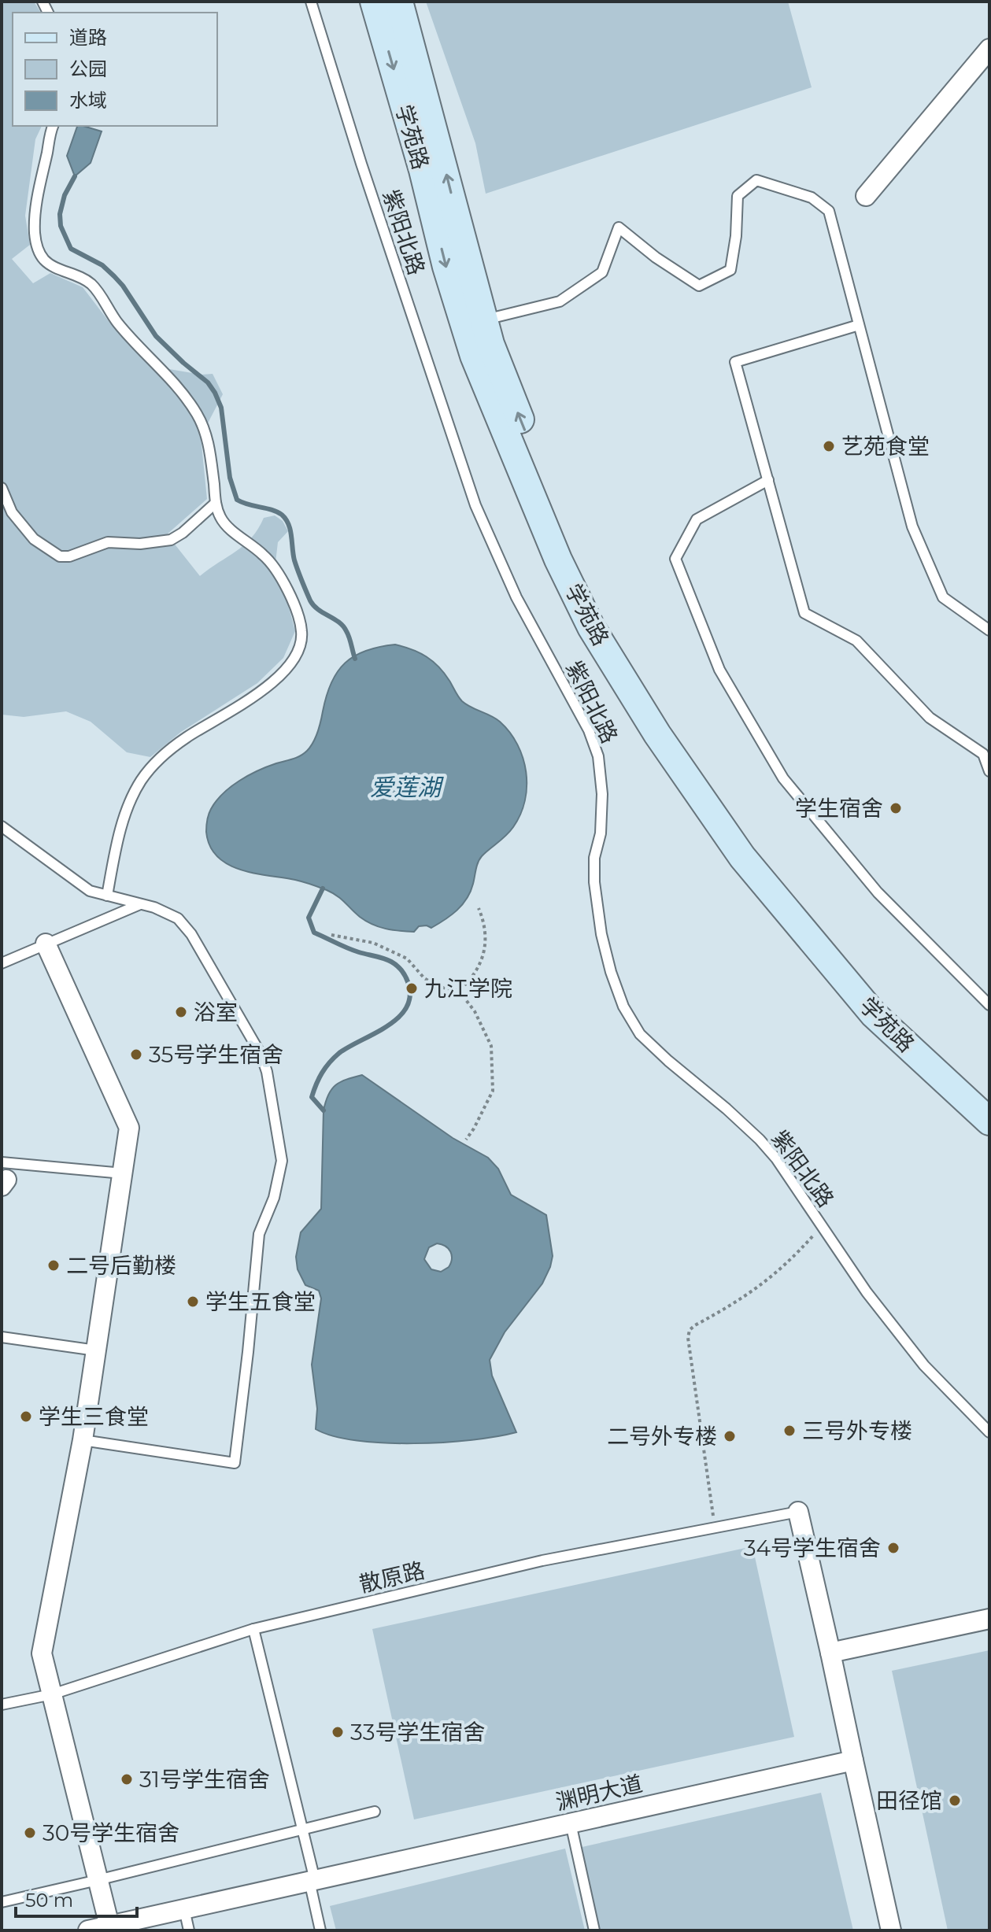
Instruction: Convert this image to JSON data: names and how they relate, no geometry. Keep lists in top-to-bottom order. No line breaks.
{"streets":{"street":["学苑路","渊明大道"],"lane":["紫阳北路","散原路"]},"water":["爱莲湖"],"places":["艺苑食堂","学生宿舍","九江学院","浴室","35号学生宿舍","二号后勤楼","学生五食堂","学生三食堂","三号外专楼","二号外专楼","34号学生宿舍","33号学生宿舍","31号学生宿舍","田径馆","30号学生宿舍"],"legend":["道路","公园","水域"],"scale_bar":"50 m"}
